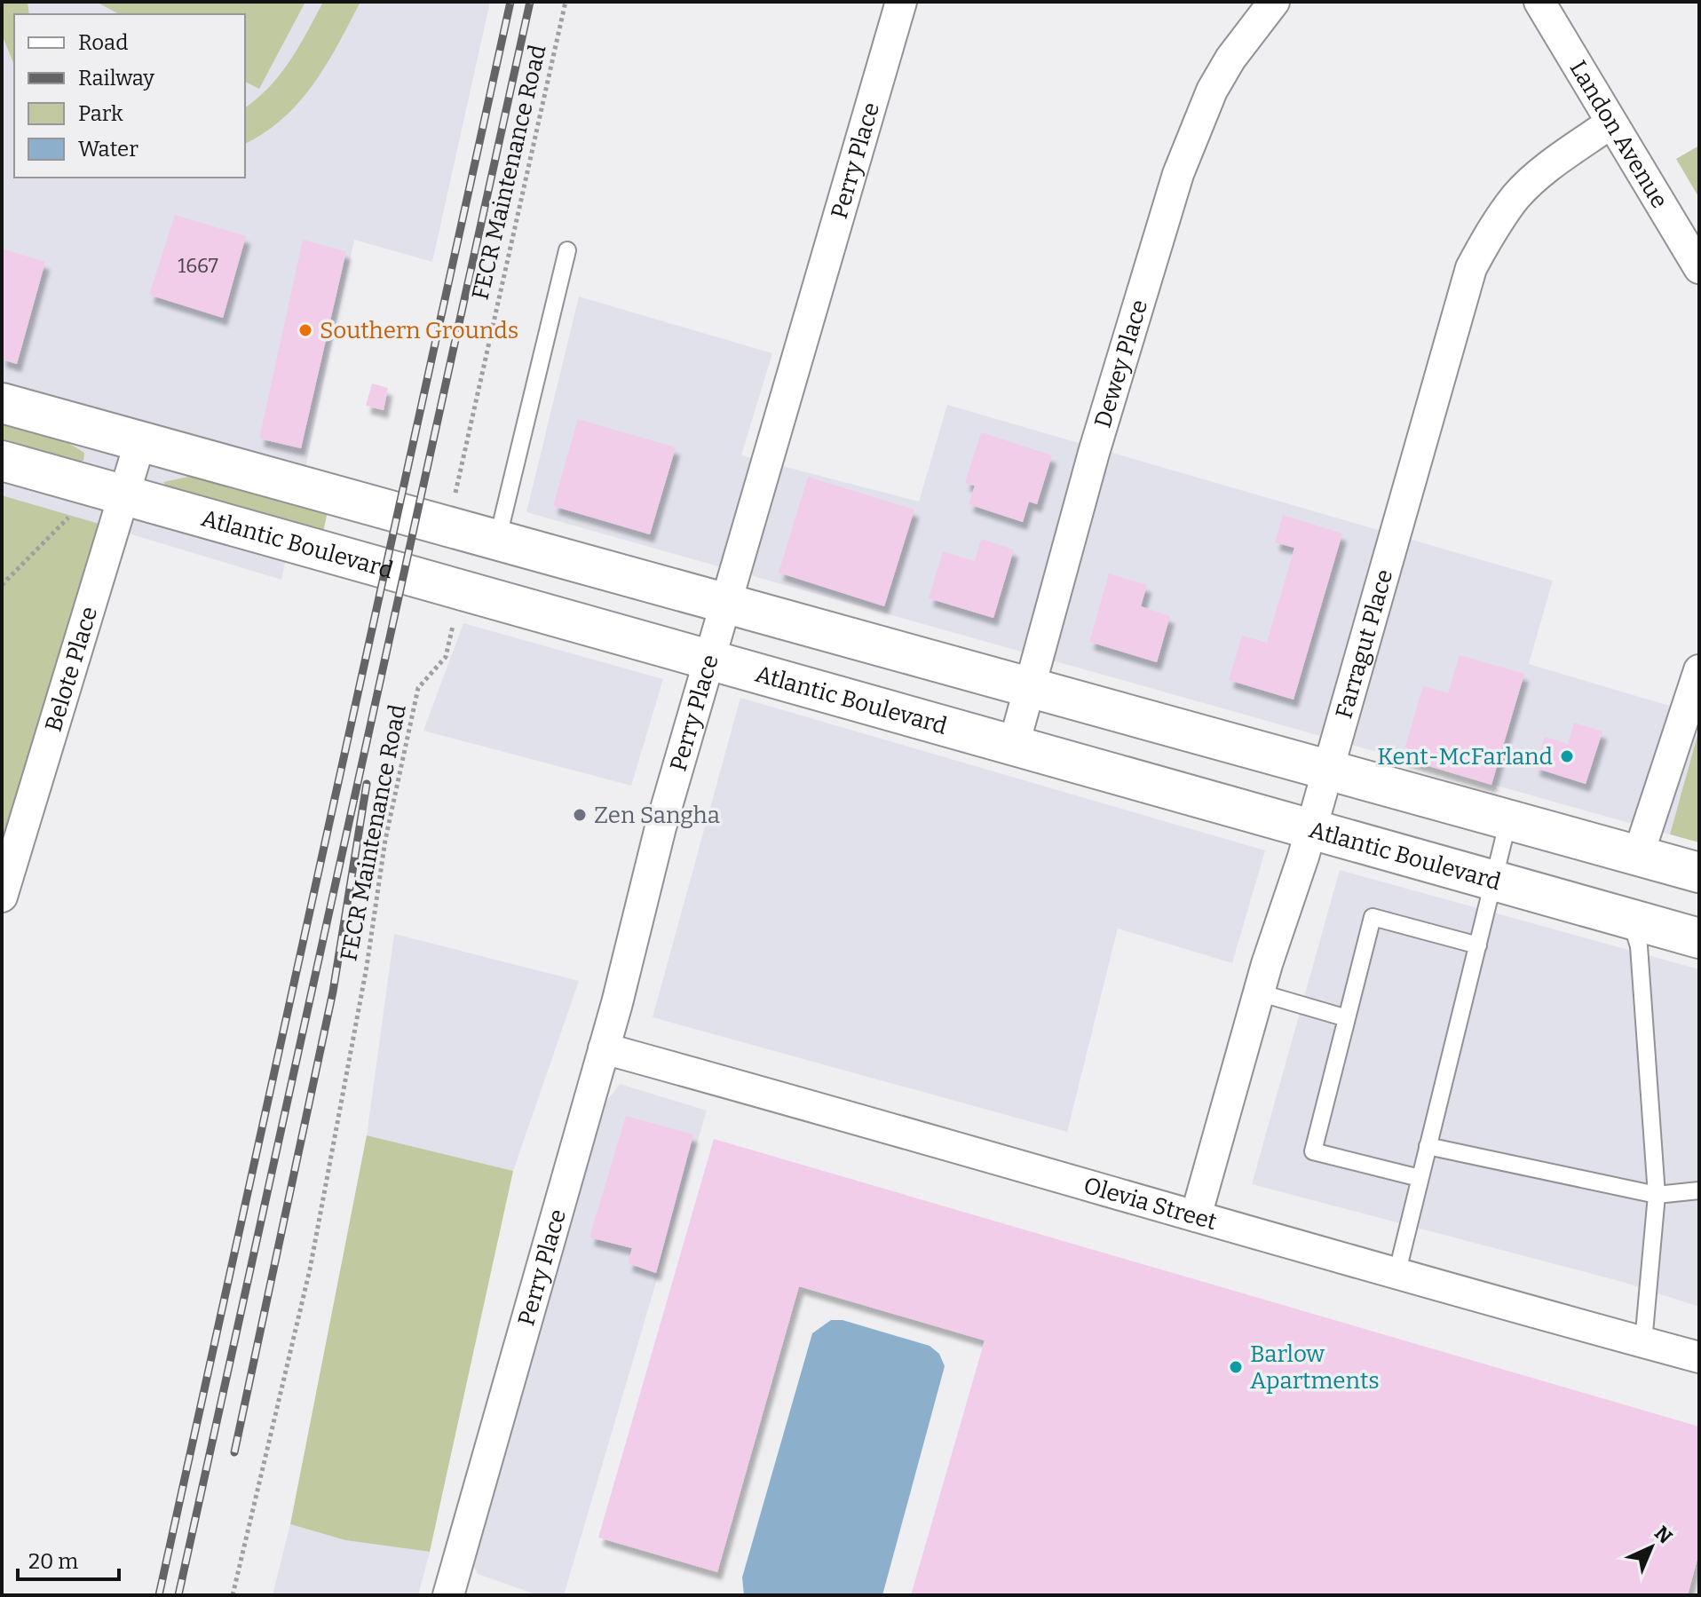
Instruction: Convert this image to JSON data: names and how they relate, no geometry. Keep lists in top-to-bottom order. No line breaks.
{"streets":{"main road":["Atlantic Boulevard"],"street":["Landon Avenue","Perry Place","Dewey Place","Farragut Place","Belote Place","Olevia Street"],"path":["FECR Maintenance Road"]},"crossings":[["Landon Avenue","Farragut Place"],["Perry Place","Atlantic Boulevard"],["Perry Place","Olevia Street"],["FECR Maintenance Road","Atlantic Boulevard"],["Dewey Place","Atlantic Boulevard"],["Atlantic Boulevard","Farragut Place"],["Atlantic Boulevard","Belote Place"],["Farragut Place","Olevia Street"]],"places":["Southern Grounds","Kent-McFarland","Zen Sangha","Barlow Apartments"],"house_numbers":["1667"],"legend":["Road","Railway","Park","Water"],"scale_bar":"20 m","north":"top right"}
